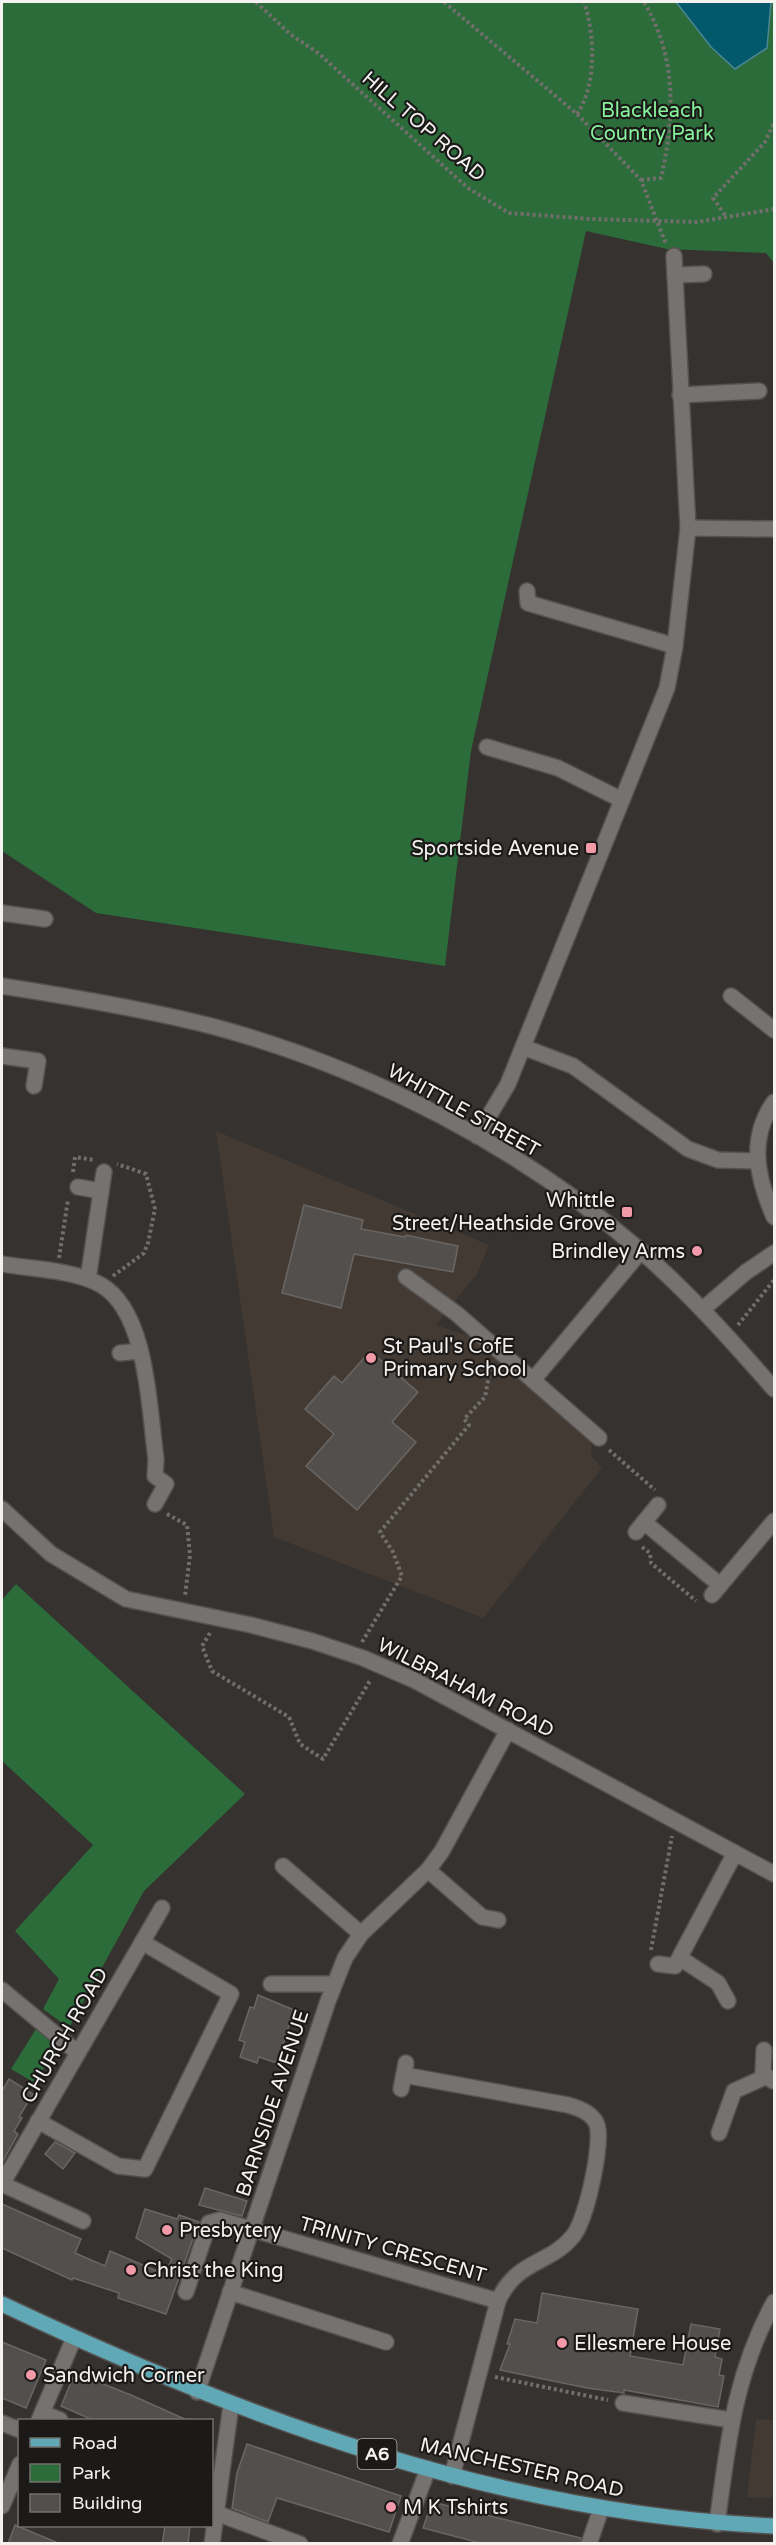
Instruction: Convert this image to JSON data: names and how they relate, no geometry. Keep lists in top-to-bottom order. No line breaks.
{"streets":{"main road":["A6","MANCHESTER ROAD"],"street":["WHITTLE STREET","WILBRAHAM ROAD","CHURCH ROAD","BARNSIDE AVENUE","TRINITY CRESCENT"],"path":["HILL TOP ROAD"]},"crossings":[["WILBRAHAM ROAD","BARNSIDE AVENUE"],["BARNSIDE AVENUE","TRINITY CRESCENT"],["BARNSIDE AVENUE","MANCHESTER ROAD"]],"parks":["Blackleach Country Park"],"places":{"transit":["Sportside Avenue","Whittle Street/Heathside Grove"],"other":["Brindley Arms","St Paul's CofE Primary School","Presbytery","Christ the King","Ellesmere House","Sandwich Corner","M K Tshirts"]},"legend":["Road","Park","Building"]}
